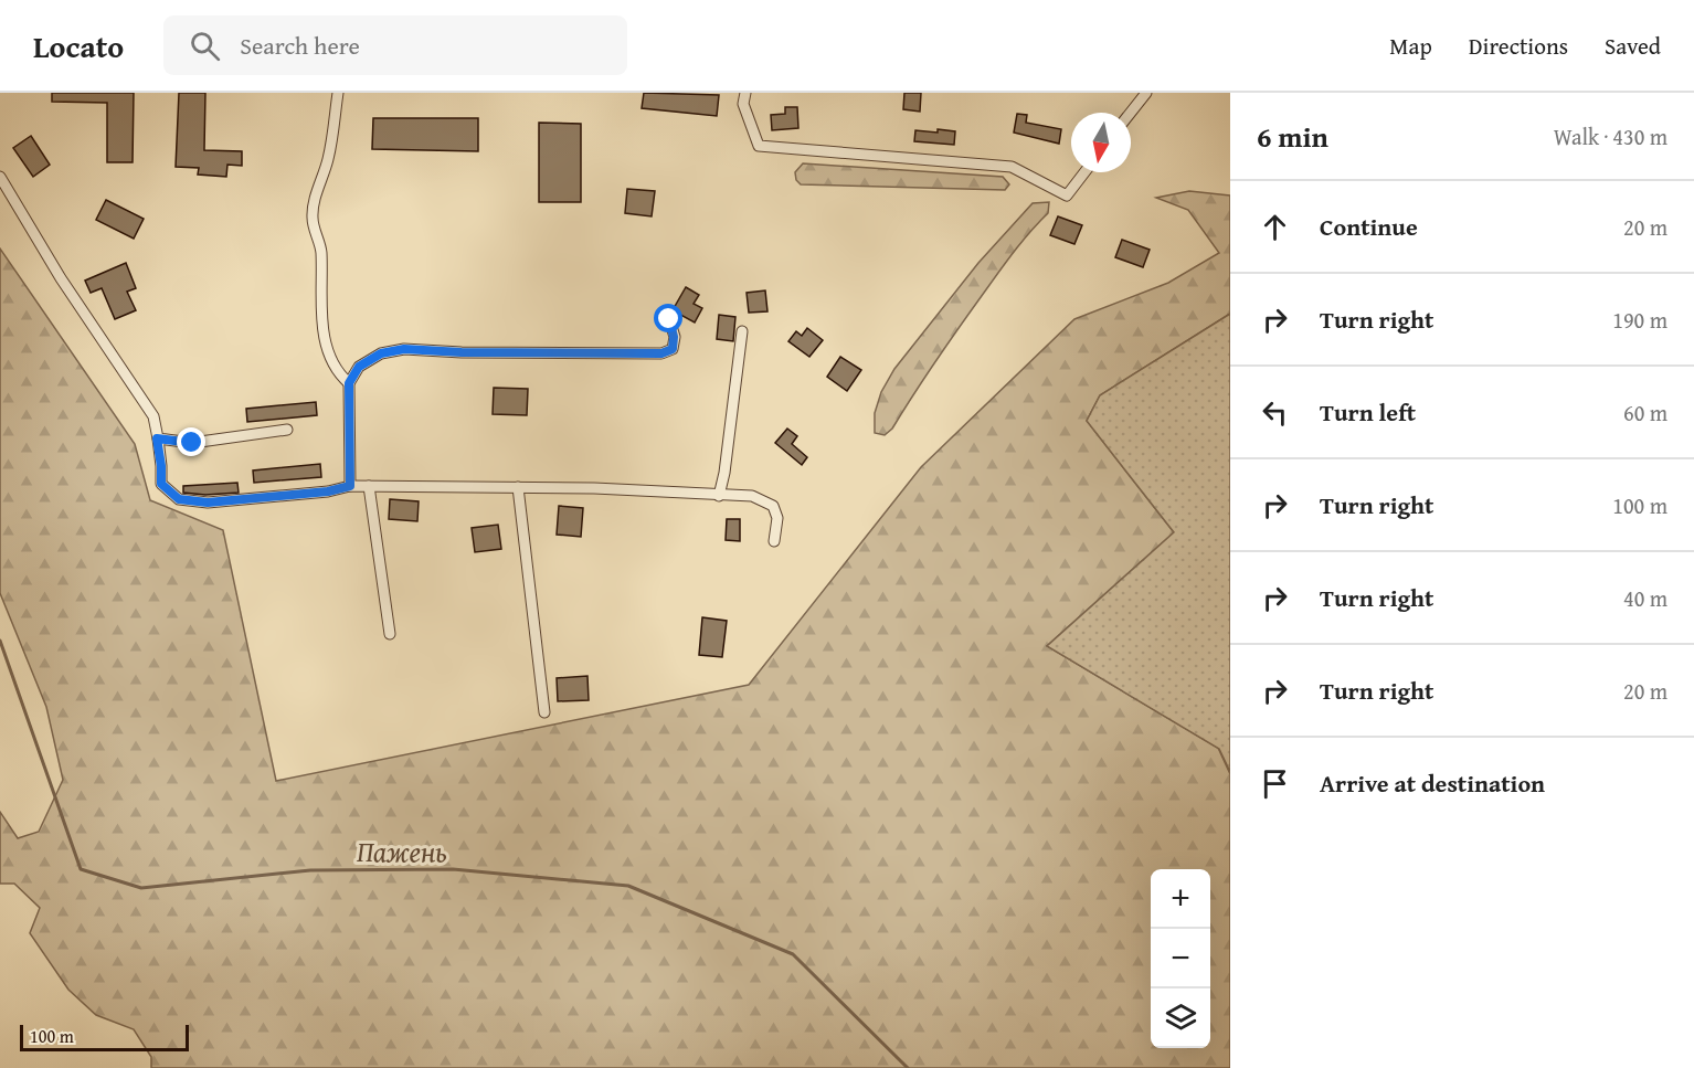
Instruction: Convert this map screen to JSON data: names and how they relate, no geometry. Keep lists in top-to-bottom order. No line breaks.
{"water":["Пажень"],"scale_bar":"100 m","north":"bottom","page":{"header":"Locato","search":"Search here","nav":["Map","Directions","Saved"],"heading":["6 min","Walk · 430 m"],"list":[["Continue","20 m"],["Turn right","190 m"],["Turn left","60 m"],["Turn right","100 m"],["Turn right","40 m"],["Turn right","20 m"],"Arrive at destination"],"map_buttons":["+","−"],"scale":"100 m"}}
